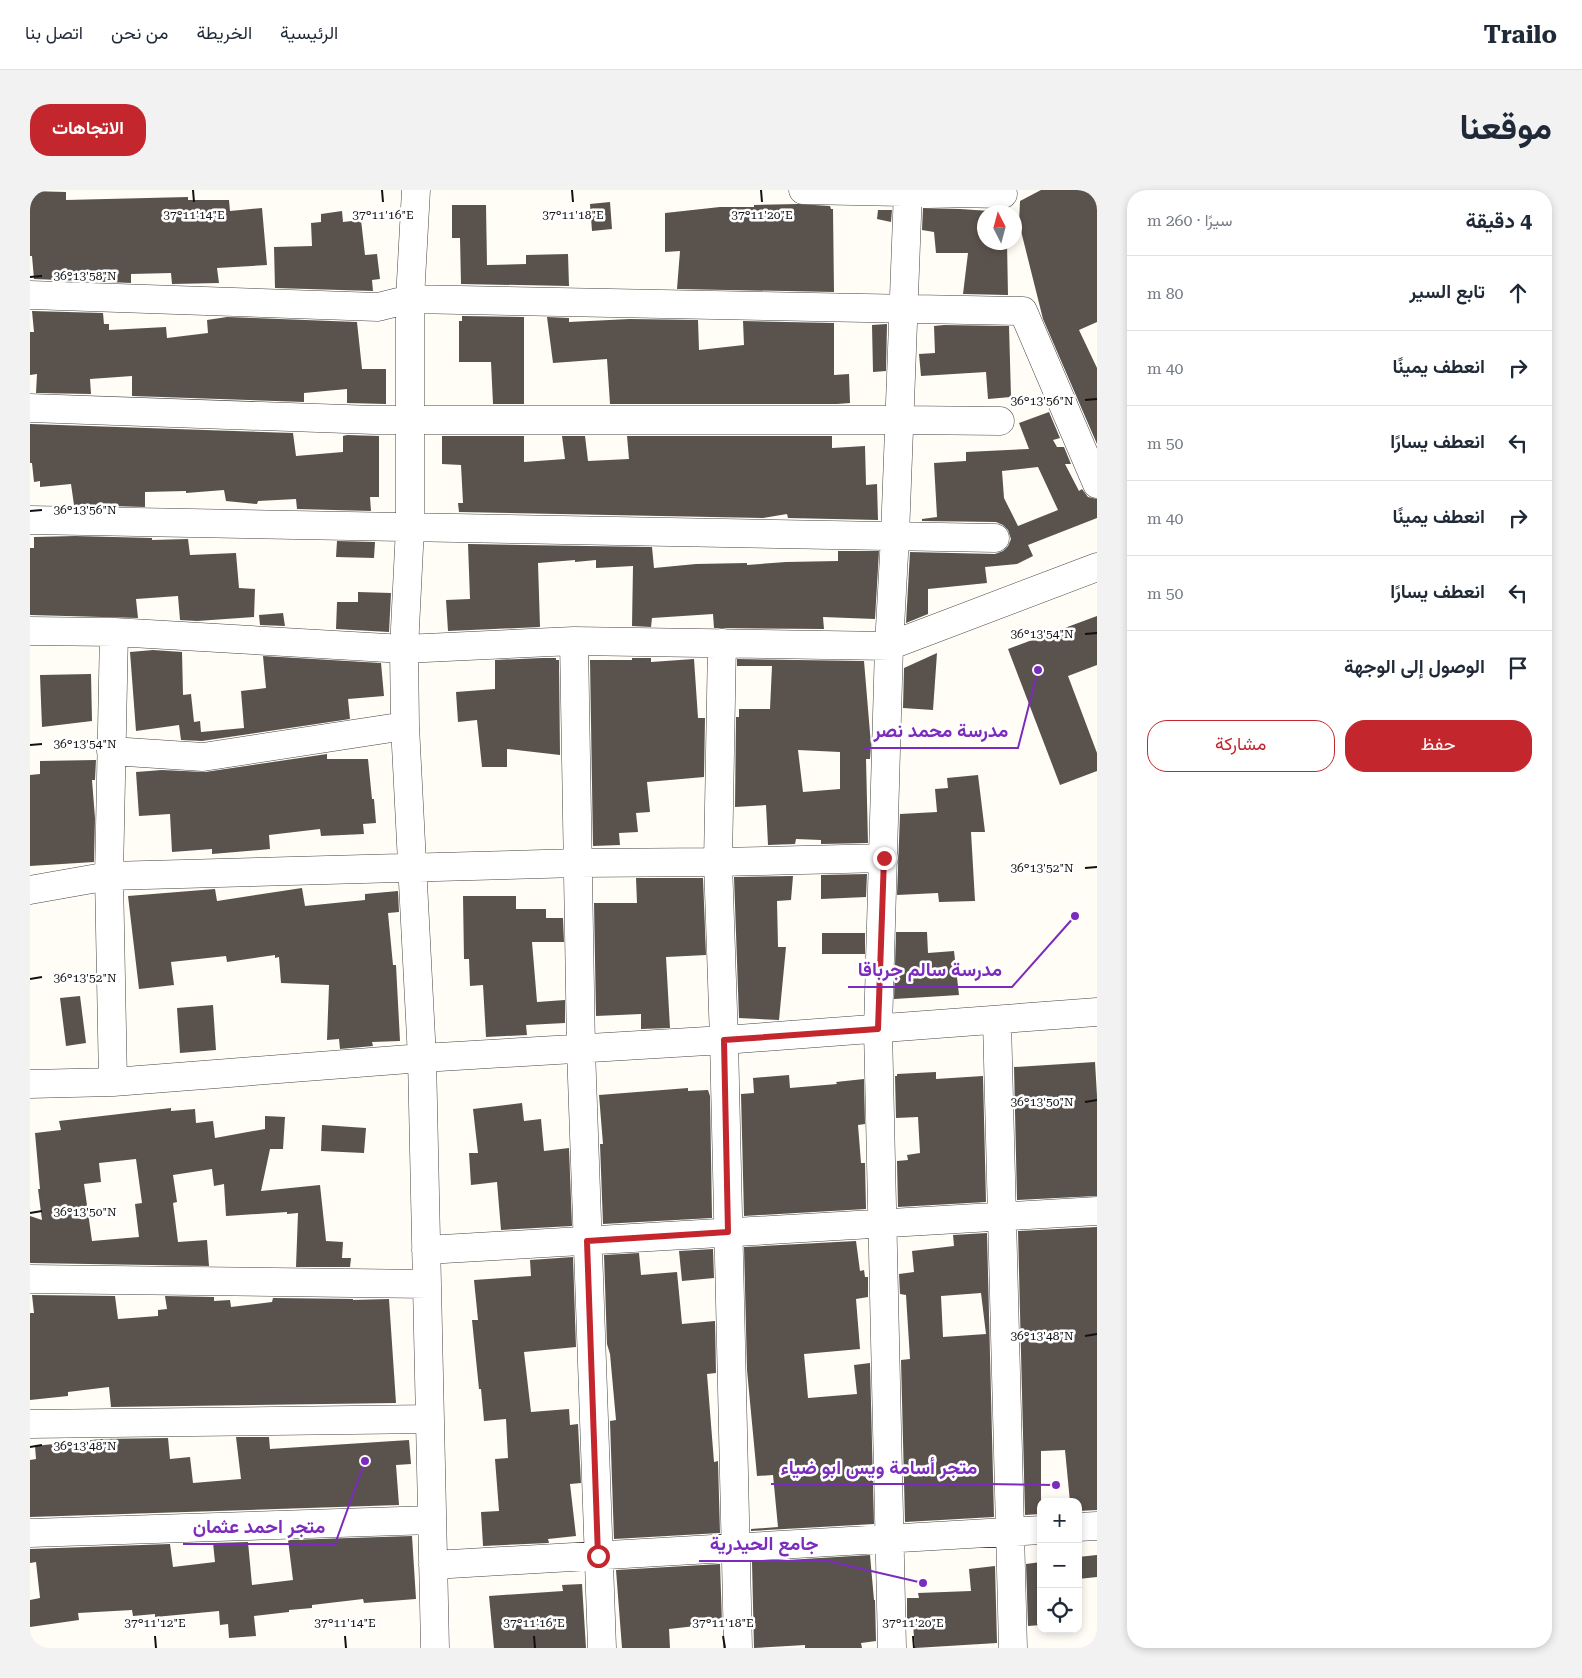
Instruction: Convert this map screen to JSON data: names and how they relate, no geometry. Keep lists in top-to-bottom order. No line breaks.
{"places":["مدرسة محمد نصر","مدرسة سالم جرباقا","متجر احمد عثمان","متجر أسامة ويس ابو ضياء","جامع الحيدرية"],"north":"top","page":{"header":"Trailo","nav":["الرئيسية","الخريطة","من نحن","اتصل بنا"],"title":"موقعنا","buttons":["الاتجاهات",["حفظ","مشاركة"]],"heading":["4 دقيقة","سيرًا · 260 m"],"list":[["تابع السير","80 m"],["انعطف يمينًا","40 m"],["انعطف يسارًا","50 m"],["انعطف يمينًا","40 m"],["انعطف يسارًا","50 m"],"الوصول إلى الوجهة"],"map_buttons":["+","−"]},"coordinates":["37°11'14\"E","37°11'16\"E","37°11'18\"E","37°11'20\"E","36°13'58\"N","36°13'56\"N","36°13'54\"N","36°13'52\"N","36°13'50\"N","36°13'48\"N","37°11'12\"E"]}
